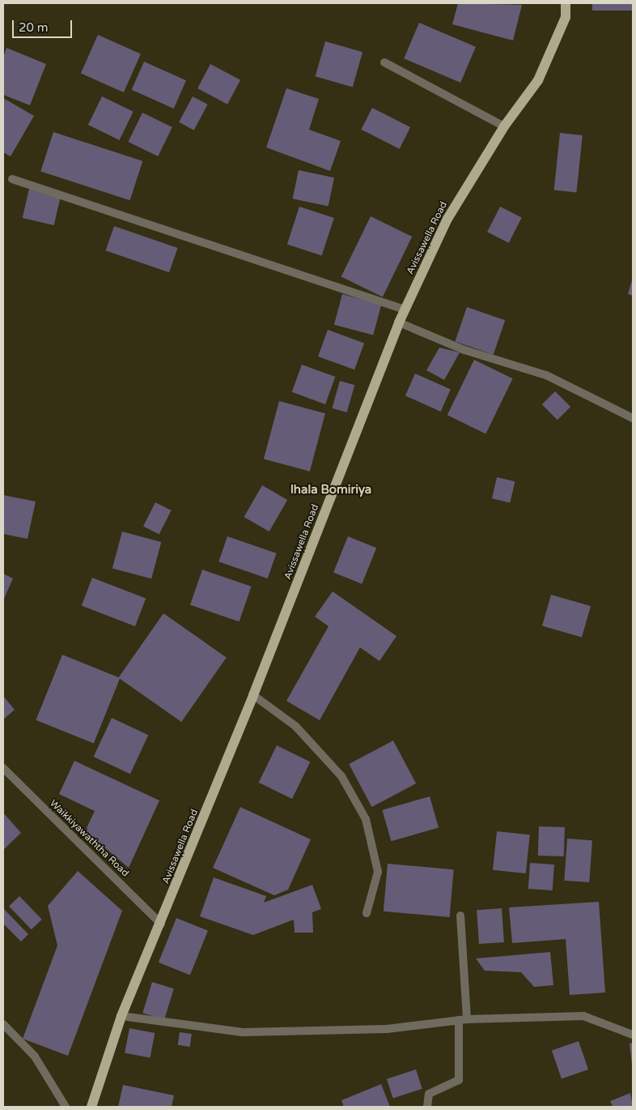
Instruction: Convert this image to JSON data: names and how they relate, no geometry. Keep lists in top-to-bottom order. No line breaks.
{"streets":{"main road":["Avissawella Road"],"street":["Waikkiyawaththa Road"]},"crossings":[["Avissawella Road","Waikkiyawaththa Road"]],"districts":["Ihala Bomiriya"],"scale_bar":"20 m"}
